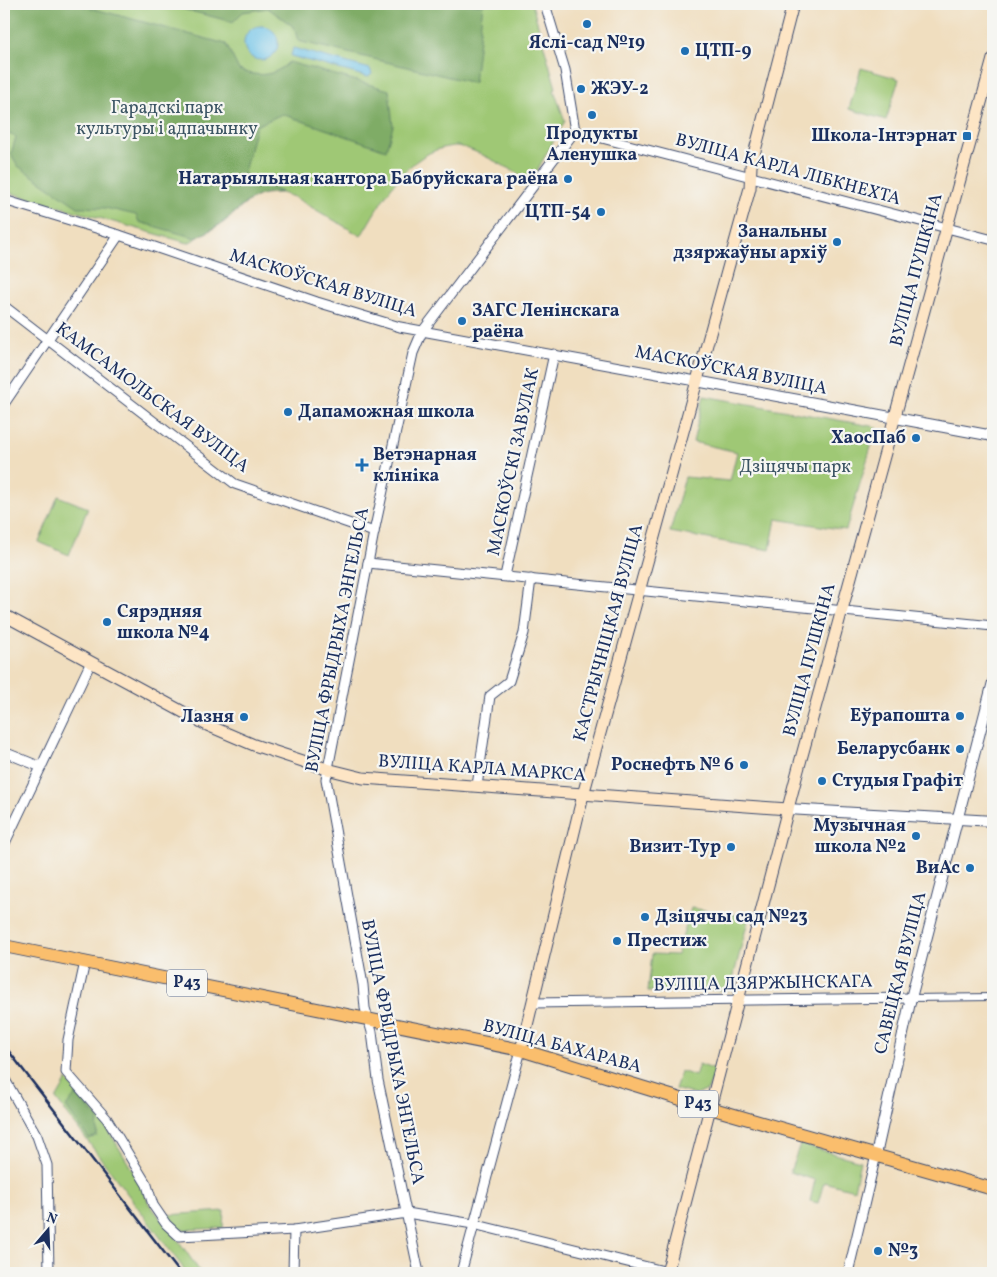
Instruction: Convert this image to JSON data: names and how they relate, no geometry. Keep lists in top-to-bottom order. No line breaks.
{"streets":{"main road":["ВУЛІЦА ПУШКІНА","КАСТРЫЧНІЦКАЯ ВУЛІЦА","ВУЛІЦА КАРЛА МАРКСА","Р43","ВУЛІЦА БАХАРАВА"],"street":["ВУЛІЦА КАРЛА ЛІБКНЕХТА","МАСКОЎСКАЯ ВУЛІЦА","КАМСАМОЛЬСКАЯ ВУЛІЦА","МАСКОЎСКІ ЗАВУЛАК","ВУЛІЦА ФРЫДРЫХА ЭНГЕЛЬСА","САВЕЦКАЯ ВУЛІЦА","ВУЛІЦА ДЗЯРЖЫНСКАГА"]},"crossings":[["ВУЛІЦА КАРЛА ЛІБКНЕХТА","ВУЛІЦА ПУШКІНА"],["ВУЛІЦА КАРЛА ЛІБКНЕХТА","КАСТРЫЧНІЦКАЯ ВУЛІЦА"],["ВУЛІЦА КАРЛА ЛІБКНЕХТА","ВУЛІЦА ФРЫДРЫХА ЭНГЕЛЬСА"],["ВУЛІЦА ПУШКІНА","МАСКОЎСКАЯ ВУЛІЦА"],["ВУЛІЦА ПУШКІНА","ВУЛІЦА КАРЛА МАРКСА"],["ВУЛІЦА ПУШКІНА","ВУЛІЦА ДЗЯРЖЫНСКАГА"],["ВУЛІЦА ПУШКІНА","ВУЛІЦА БАХАРАВА"],["МАСКОЎСКАЯ ВУЛІЦА","МАСКОЎСКІ ЗАВУЛАК"],["МАСКОЎСКАЯ ВУЛІЦА","КАСТРЫЧНІЦКАЯ ВУЛІЦА"],["МАСКОЎСКАЯ ВУЛІЦА","ВУЛІЦА ФРЫДРЫХА ЭНГЕЛЬСА"],["КАМСАМОЛЬСКАЯ ВУЛІЦА","ВУЛІЦА ФРЫДРЫХА ЭНГЕЛЬСА"],["КАСТРЫЧНІЦКАЯ ВУЛІЦА","ВУЛІЦА КАРЛА МАРКСА"],["КАСТРЫЧНІЦКАЯ ВУЛІЦА","ВУЛІЦА ДЗЯРЖЫНСКАГА"],["КАСТРЫЧНІЦКАЯ ВУЛІЦА","ВУЛІЦА БАХАРАВА"],["ВУЛІЦА ФРЫДРЫХА ЭНГЕЛЬСА","ВУЛІЦА КАРЛА МАРКСА"],["ВУЛІЦА ФРЫДРЫХА ЭНГЕЛЬСА","ВУЛІЦА БАХАРАВА"],["ВУЛІЦА КАРЛА МАРКСА","САВЕЦКАЯ ВУЛІЦА"],["САВЕЦКАЯ ВУЛІЦА","ВУЛІЦА ДЗЯРЖЫНСКАГА"],["САВЕЦКАЯ ВУЛІЦА","ВУЛІЦА БАХАРАВА"]],"parks":["Гарадскі парк культуры і адпачынку","Дзіцячы парк"],"places":{"other":["Яслі-сад №19","ЦТП-9","ЖЭУ-2","Продукты Аленушка","Натарыяльная кантора Бабруйскага раёна","ЦТП-54","Занальны дзяржаўны архіў","ЗАГС Ленінскага раёна","Дапаможная школа","ХаосПаб","Сярэдняя школа №4","Еўрапошта","Лазня","Беларусбанк","Роснефть № 6","Студыя Графіт","Музычная школа №2","Визит-Тур","ВиАс","Дзіцячы сад №23","Престиж","№3"],"transit":["Школа-Інтэрнат"],"health":["Ветэнарная клініка"]},"north":"top"}
